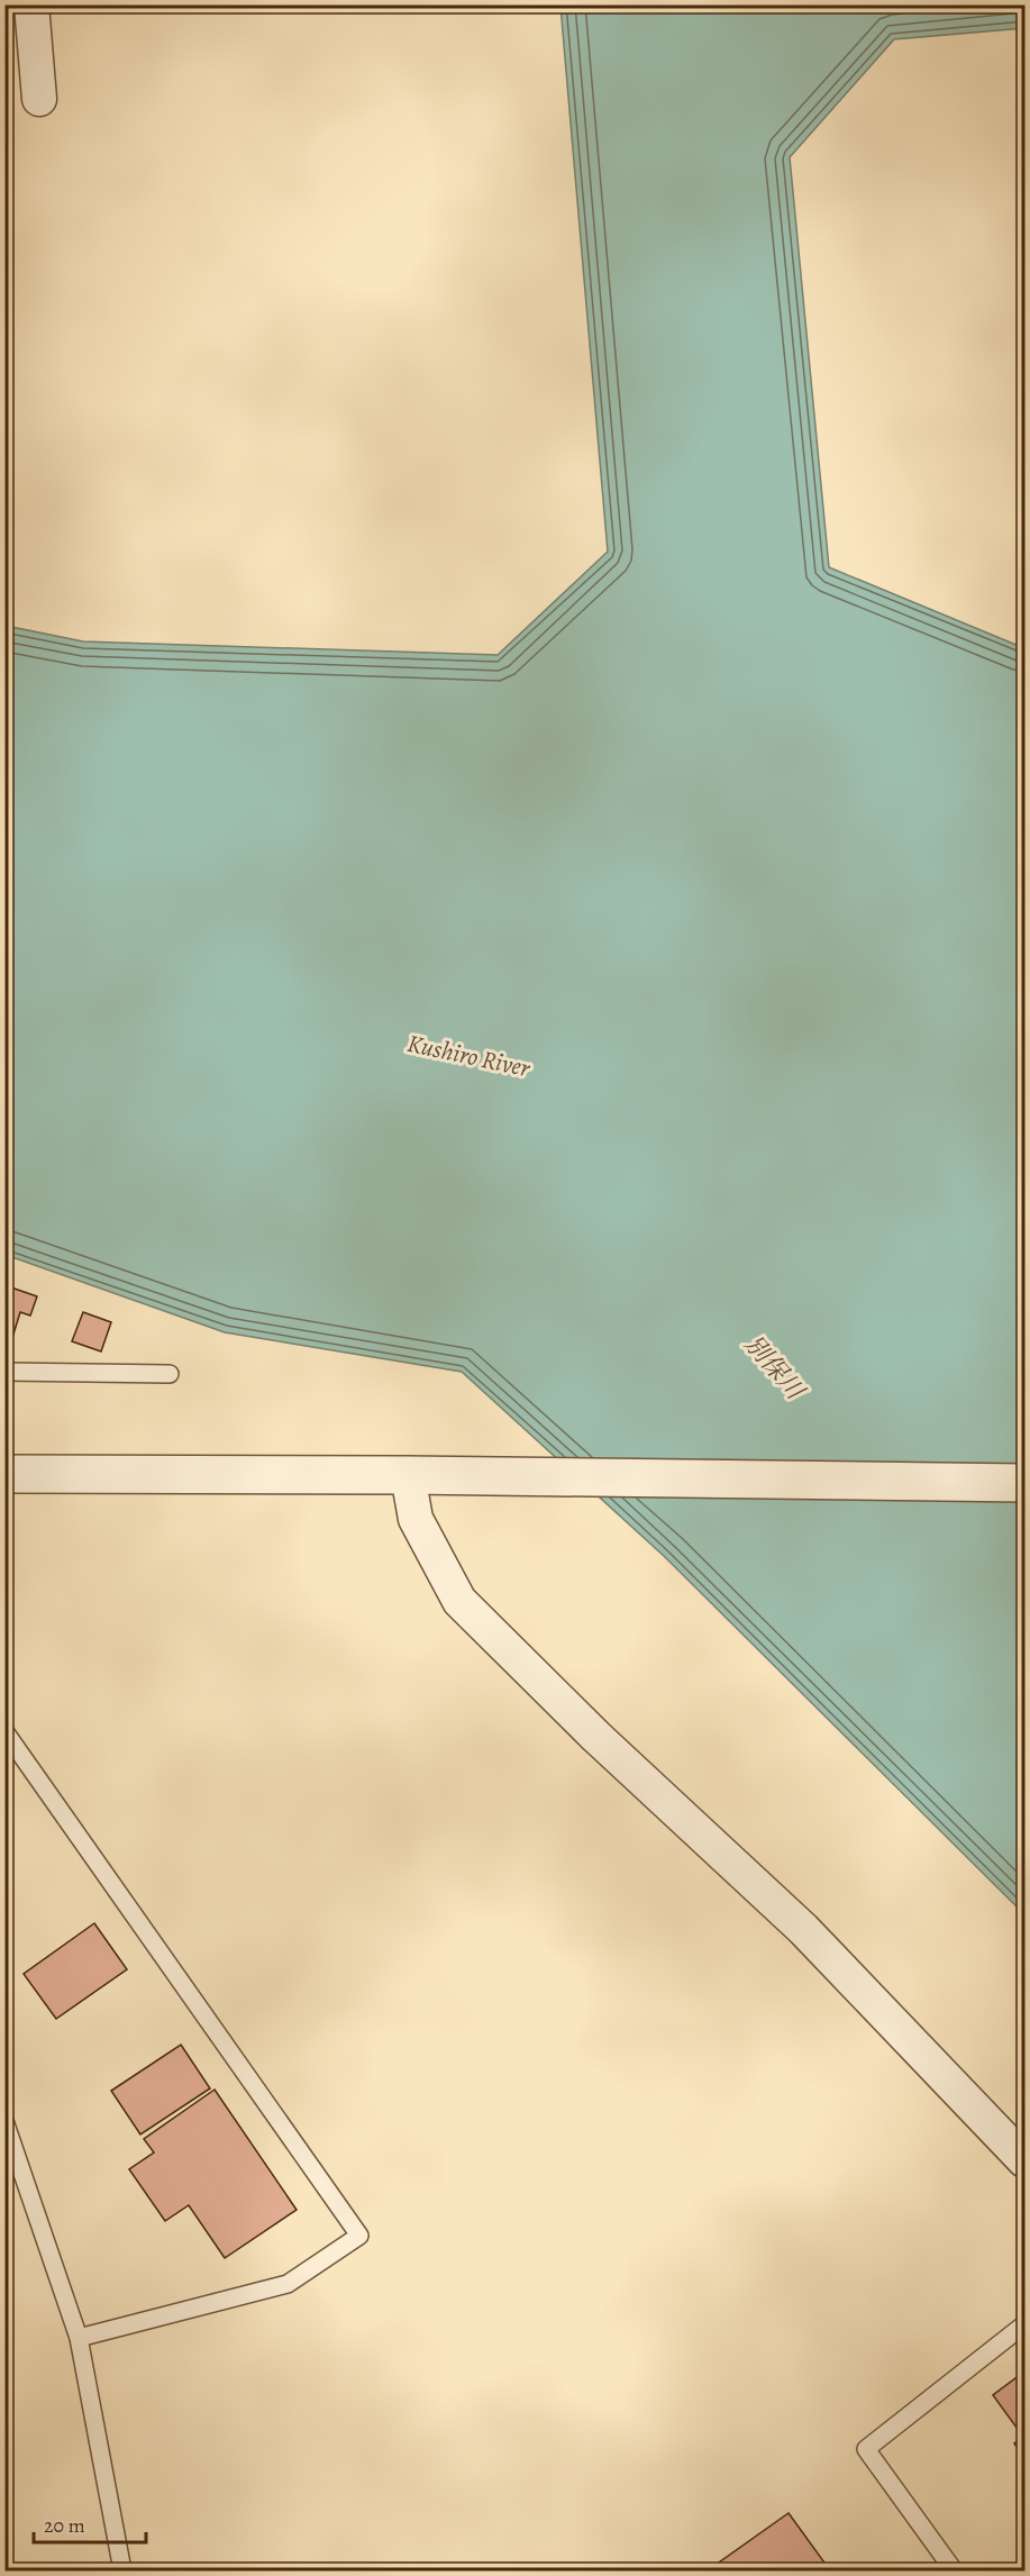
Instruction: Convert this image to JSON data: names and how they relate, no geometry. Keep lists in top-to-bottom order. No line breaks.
{"water":["Kushiro River","別保川"],"scale_bar":"20 m"}
